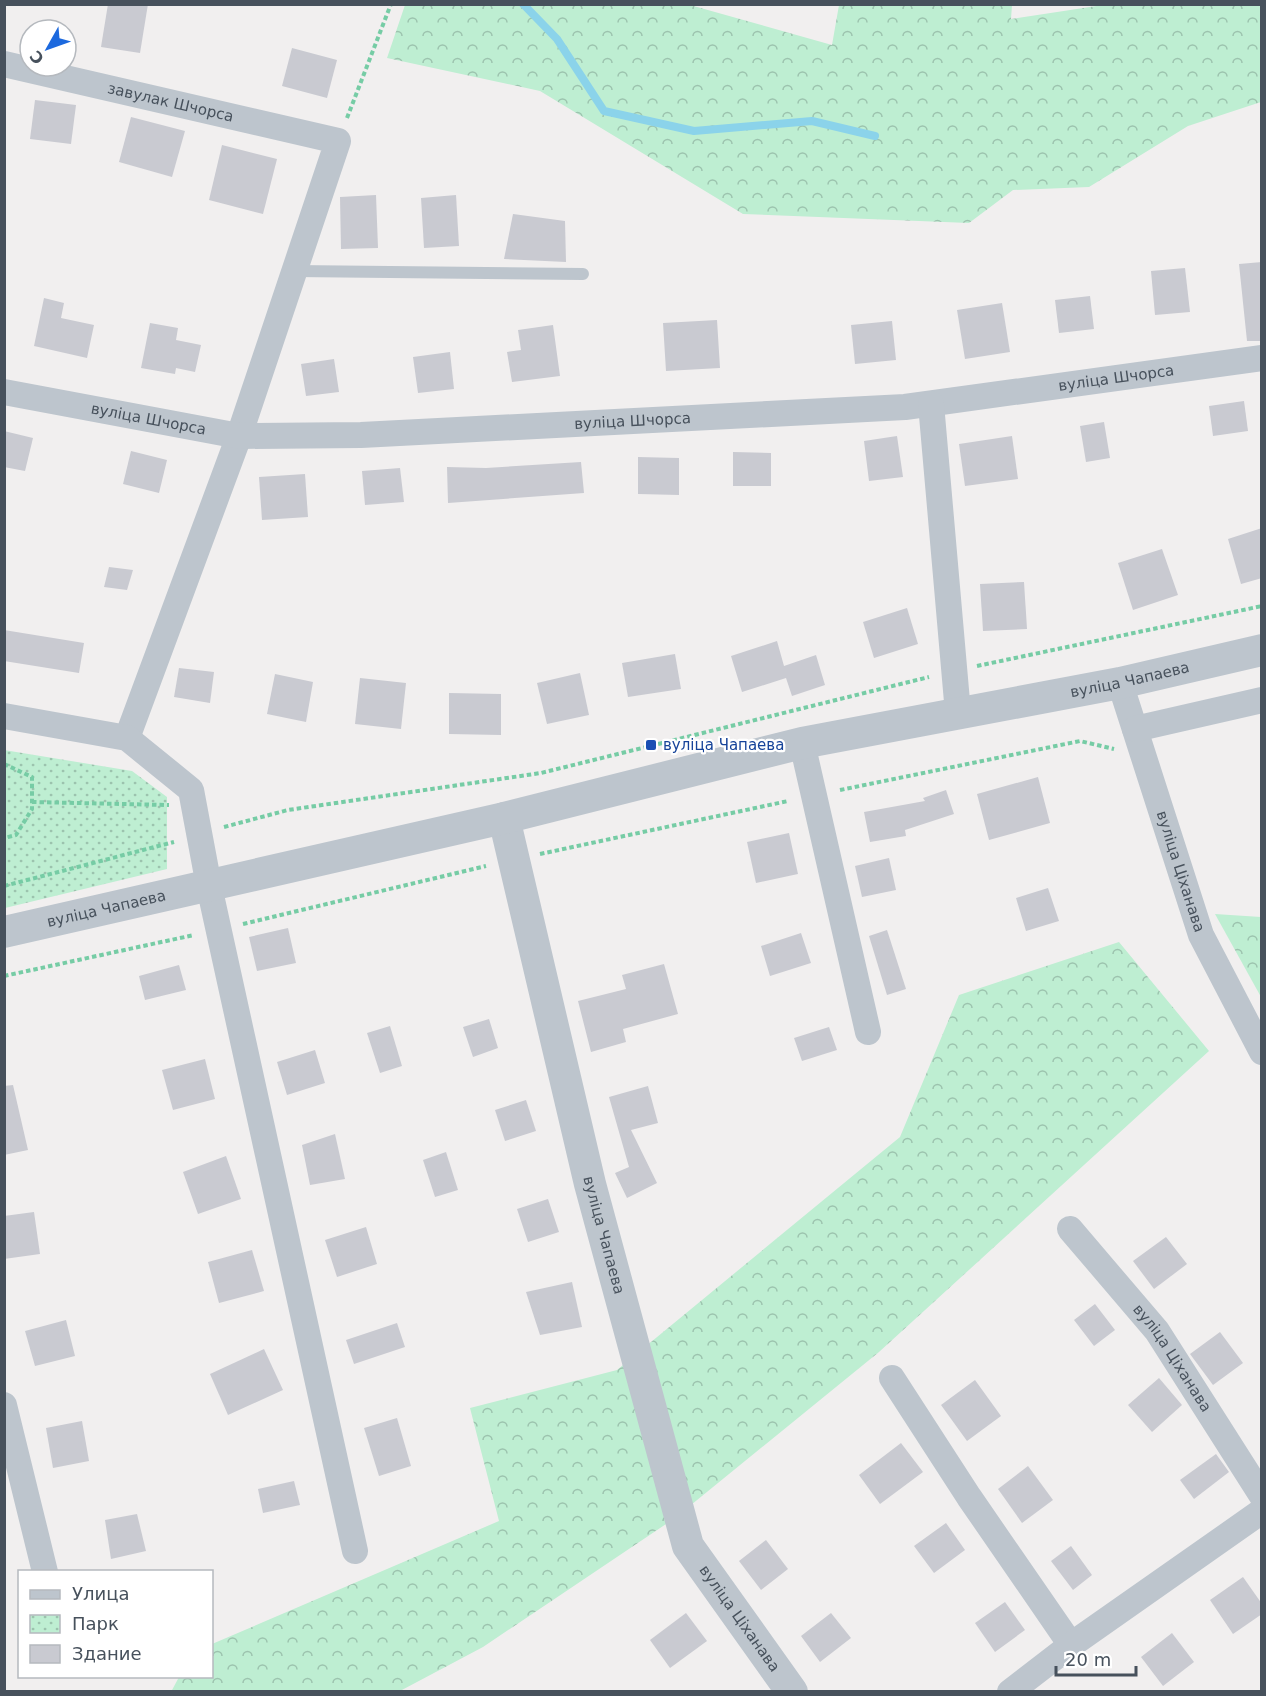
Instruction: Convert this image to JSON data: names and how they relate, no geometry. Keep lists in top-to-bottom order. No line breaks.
{"streets":{"street":["завулак Шчорса","вуліца Шчорса","вуліца Чапаева","вуліца Ціханава"]},"crossings":[["вуліца Чапаева","вуліца Ціханава"]],"places":{"transit":["вуліца Чапаева"]},"legend":["Улица","Парк","Здание"],"scale_bar":"20 m","north":"bottom left"}
